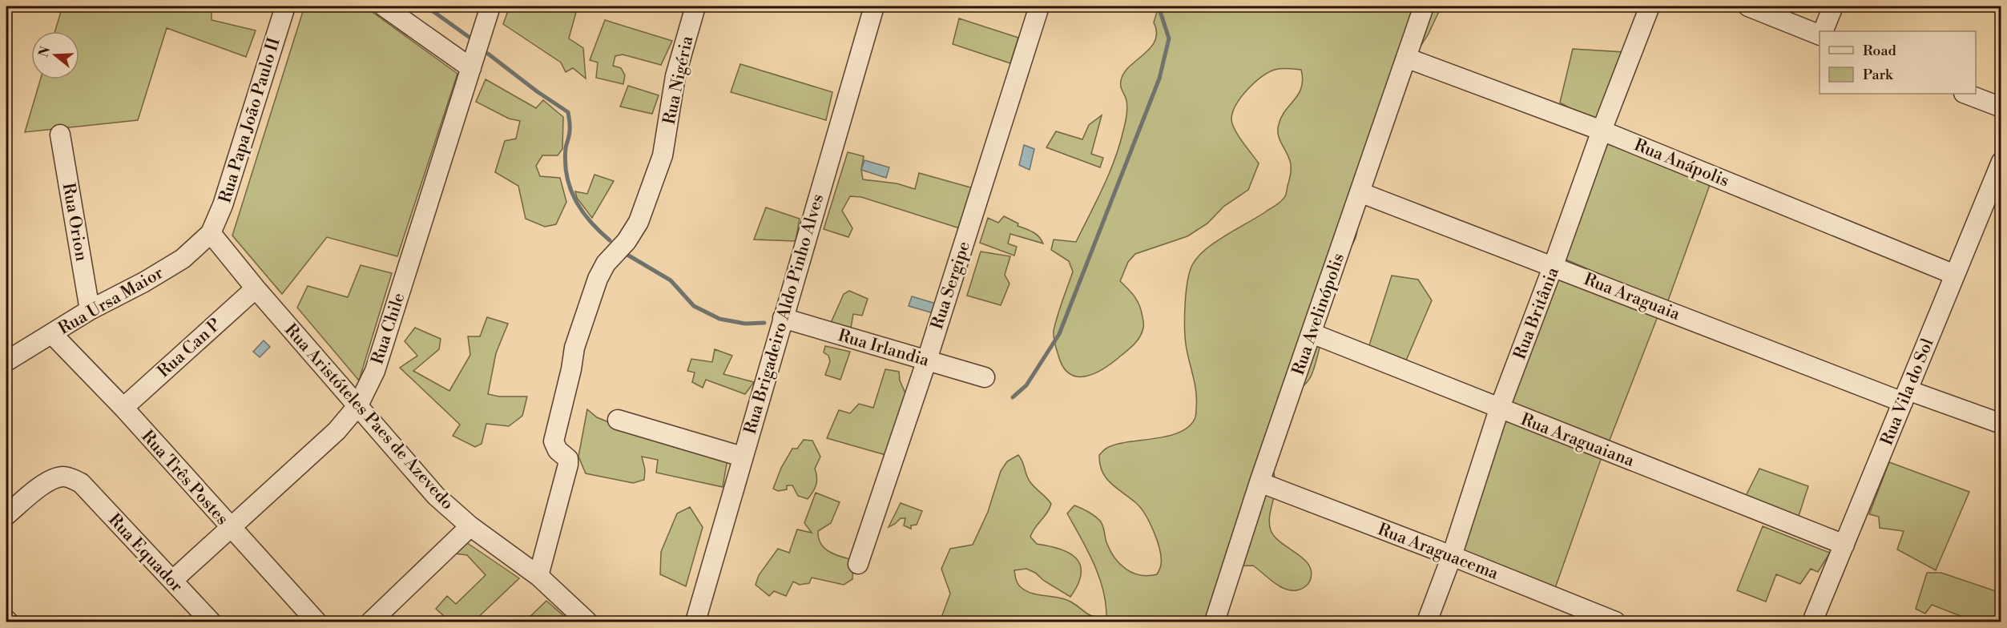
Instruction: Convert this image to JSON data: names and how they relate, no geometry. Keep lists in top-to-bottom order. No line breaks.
{"streets":{"street":["Rua Nigéria","Rua Papa João Paulo II","Rua Anápolis","Rua Orion","Rua Sergipe","Rua Araguaia","Rua Ursa Maior","Rua Britânia","Rua Brigadeiro Aldo Pinho Alves","Rua Avelinópolis","Rua Chile","Rua Can P","Rua Irlandia","Rua Vila do Sol","Rua Aristóteles Paes de Azevedo","Rua Araguaiana","Rua Três Postes","Rua Araguacema","Rua Equador"]},"crossings":[["Rua Nigéria","Rua Aristóteles Paes de Azevedo"],["Rua Papa João Paulo II","Rua Ursa Maior"],["Rua Papa João Paulo II","Rua Aristóteles Paes de Azevedo"],["Rua Anápolis","Rua Britânia"],["Rua Anápolis","Rua Avelinópolis"],["Rua Anápolis","Rua Vila do Sol"],["Rua Orion","Rua Ursa Maior"],["Rua Sergipe","Rua Irlandia"],["Rua Araguaia","Rua Britânia"],["Rua Araguaia","Rua Avelinópolis"],["Rua Araguaia","Rua Vila do Sol"],["Rua Ursa Maior","Rua Aristóteles Paes de Azevedo"],["Rua Ursa Maior","Rua Três Postes"],["Rua Britânia","Rua Araguaiana"],["Rua Britânia","Rua Araguacema"],["Rua Brigadeiro Aldo Pinho Alves","Rua Irlandia"],["Rua Avelinópolis","Rua Araguaiana"],["Rua Avelinópolis","Rua Araguacema"],["Rua Chile","Rua Aristóteles Paes de Azevedo"],["Rua Chile","Rua Três Postes"],["Rua Chile","Rua Equador"],["Rua Can P","Rua Aristóteles Paes de Azevedo"],["Rua Can P","Rua Três Postes"],["Rua Vila do Sol","Rua Araguaiana"]],"legend":["Road","Park"],"north":"left"}
